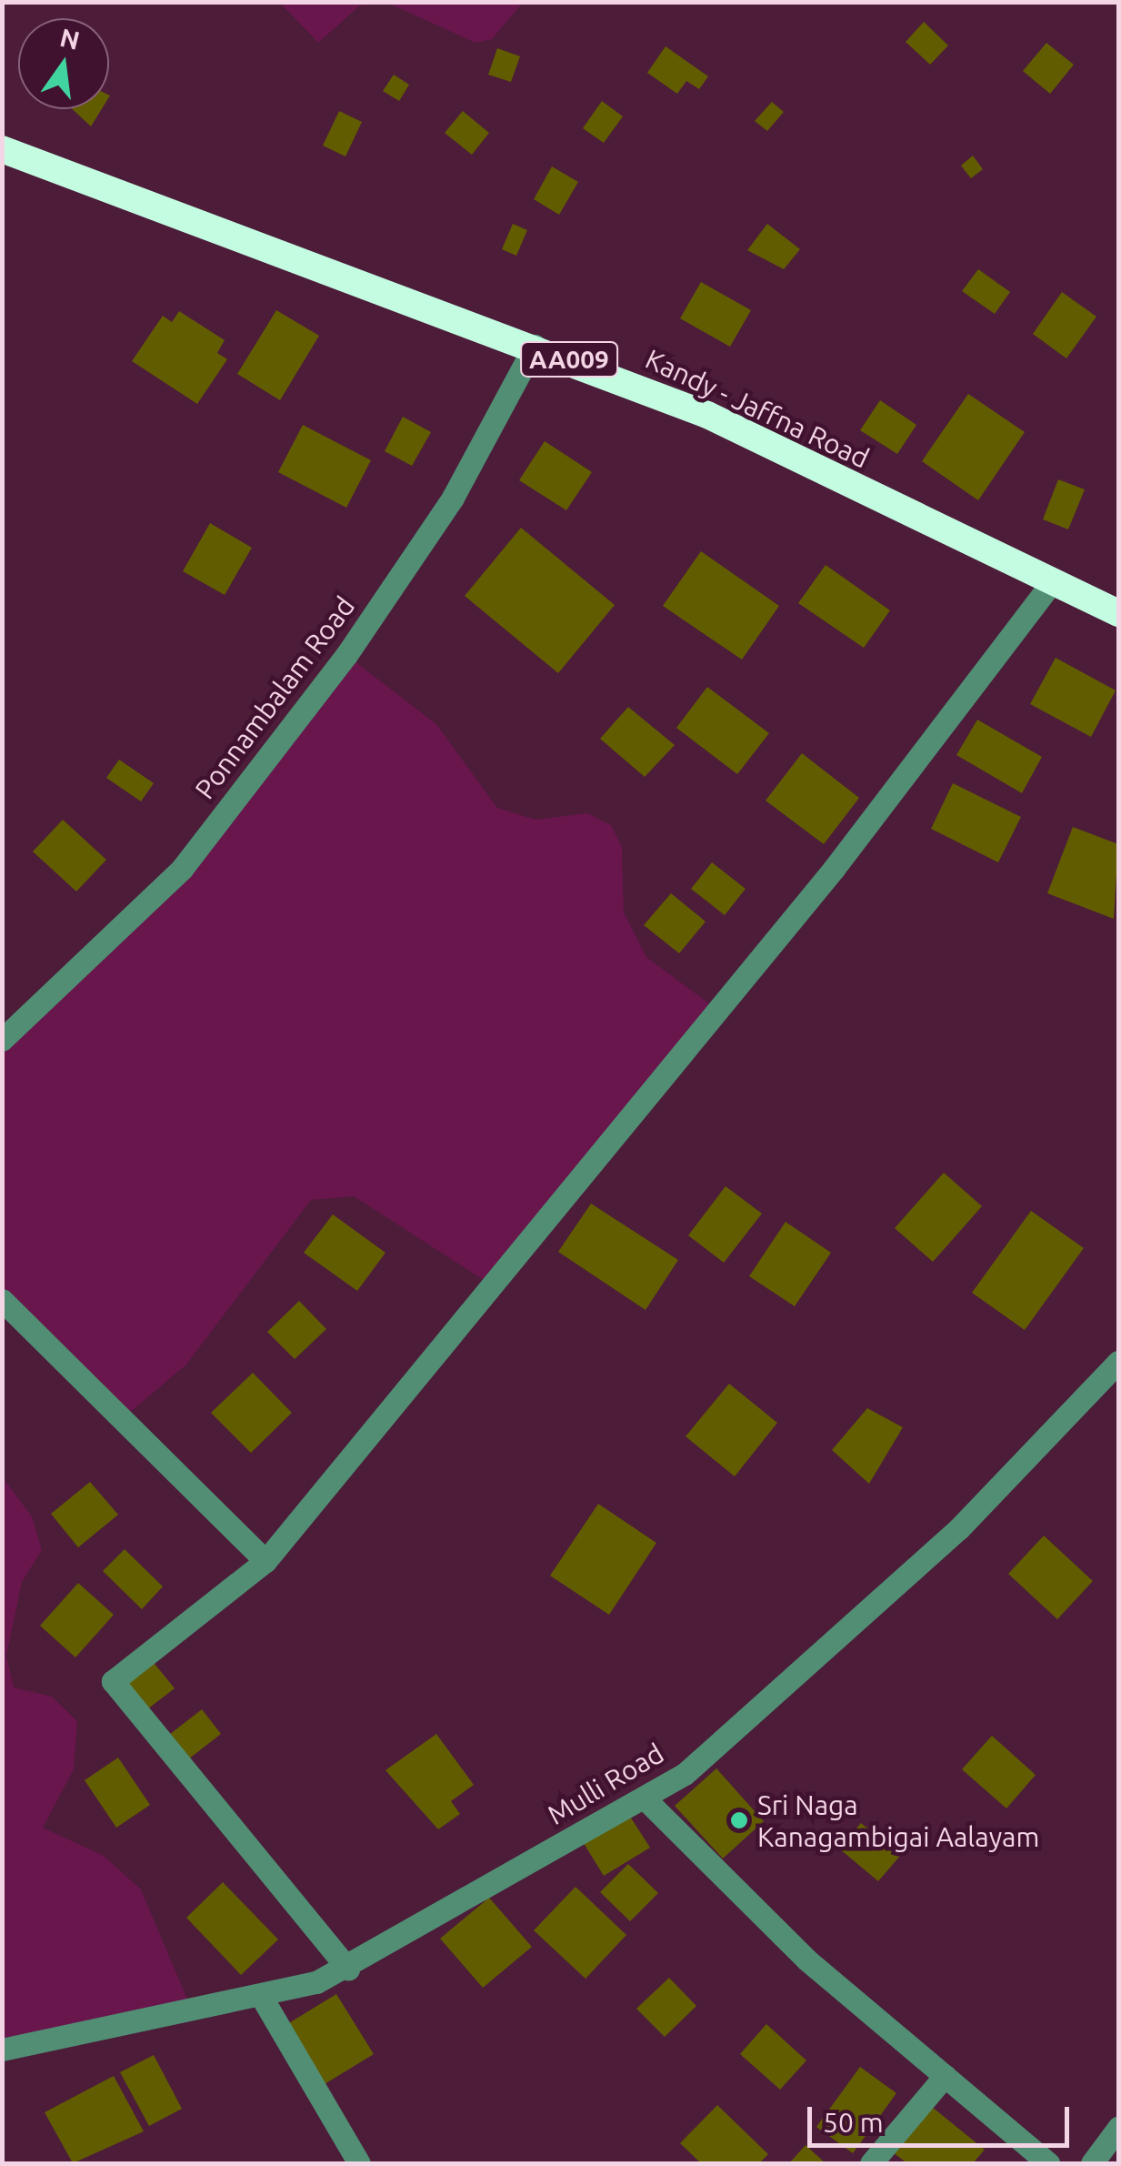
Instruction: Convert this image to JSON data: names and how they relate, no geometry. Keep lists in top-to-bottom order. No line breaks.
{"streets":{"highway":["AA009","Kandy - Jaffna Road"],"street":["Ponnambalam Road","Mulli Road"]},"crossings":[["Kandy - Jaffna Road","Ponnambalam Road"]],"places":["Sri Naga Kanagambigai Aalayam"],"scale_bar":"50 m","north":"top"}
